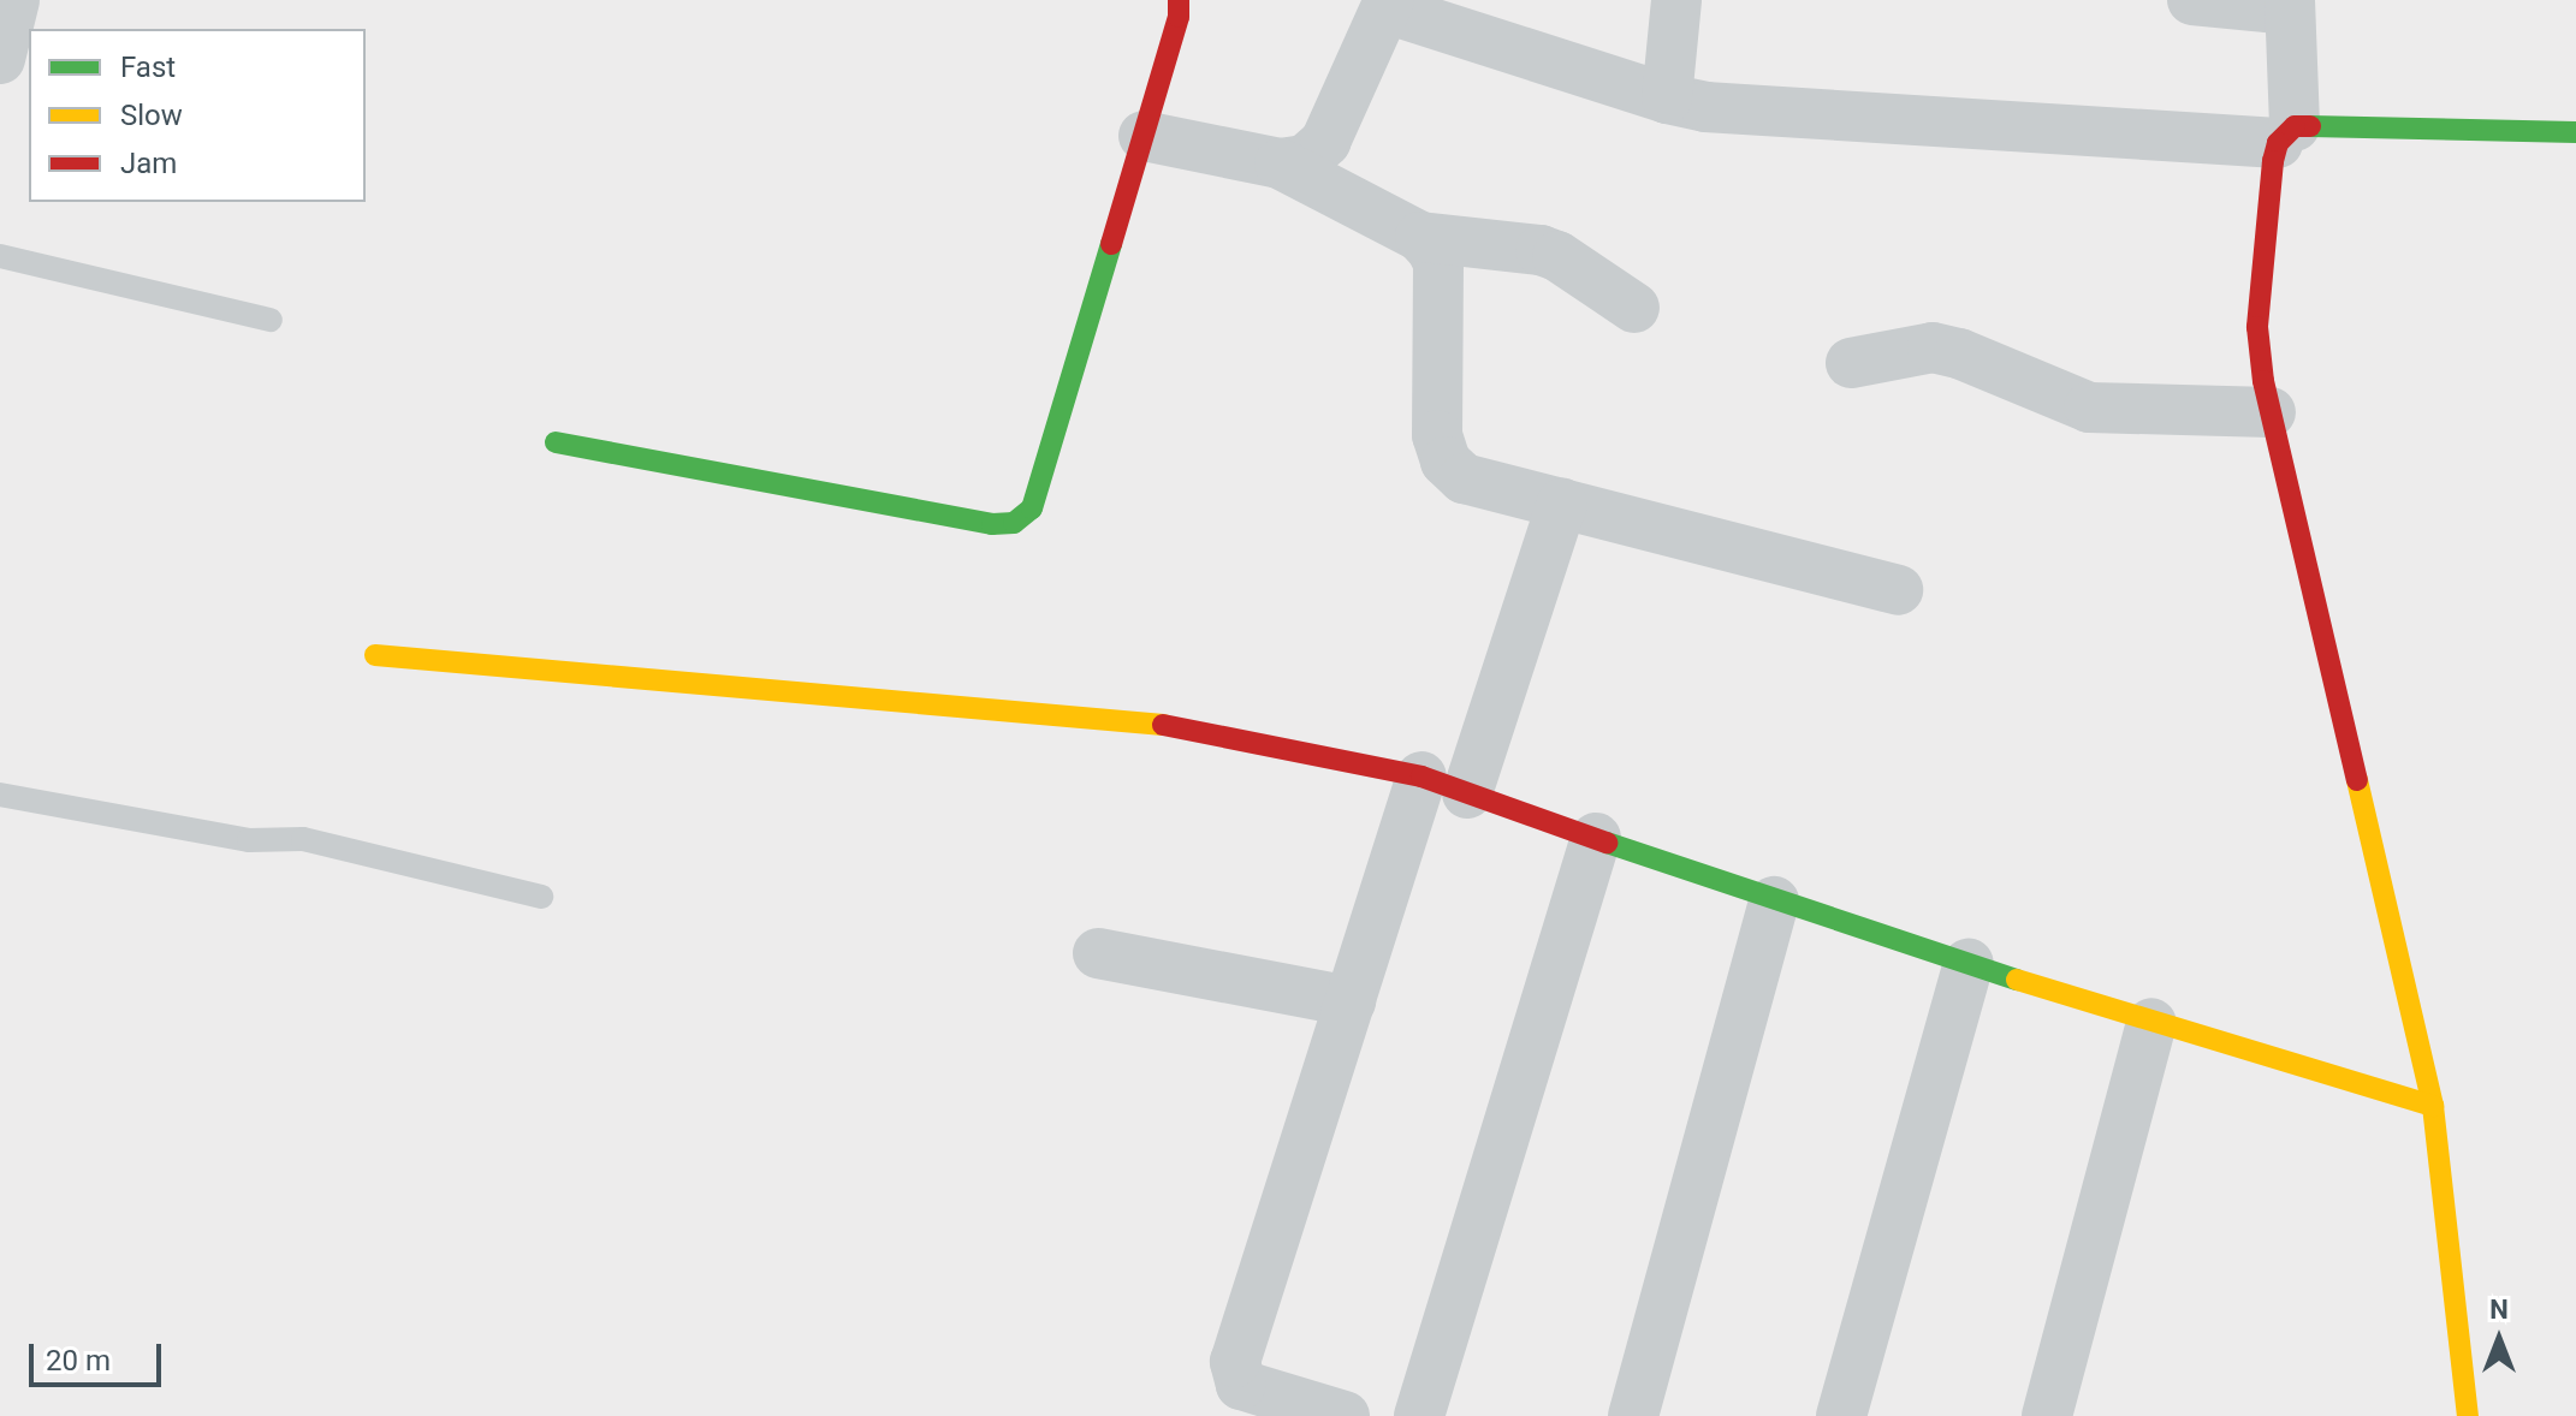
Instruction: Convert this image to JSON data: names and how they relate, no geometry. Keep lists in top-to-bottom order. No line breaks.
{"legend":["Fast","Slow","Jam"],"scale_bar":"20 m","north":"top"}
